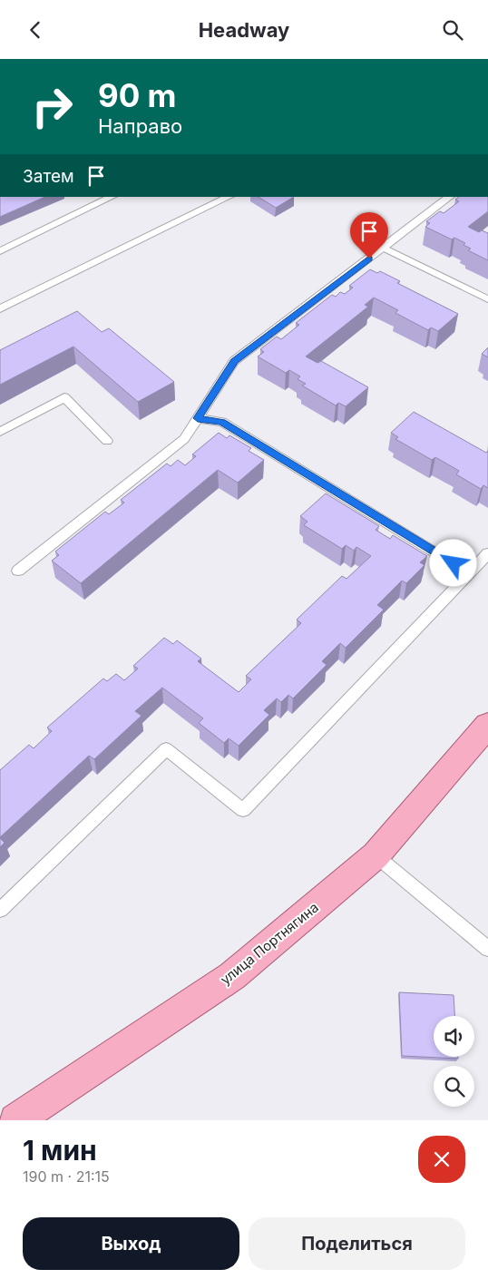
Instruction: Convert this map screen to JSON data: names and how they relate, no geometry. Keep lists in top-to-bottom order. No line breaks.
{"streets":{"main road":["улица Портнягина"]},"page":{"header":"Headway","turn":["90 m","Направо"],"then":"Затем","heading":["1 мин","190 m · 21:15"],"buttons":["Выход","Поделиться"]}}
